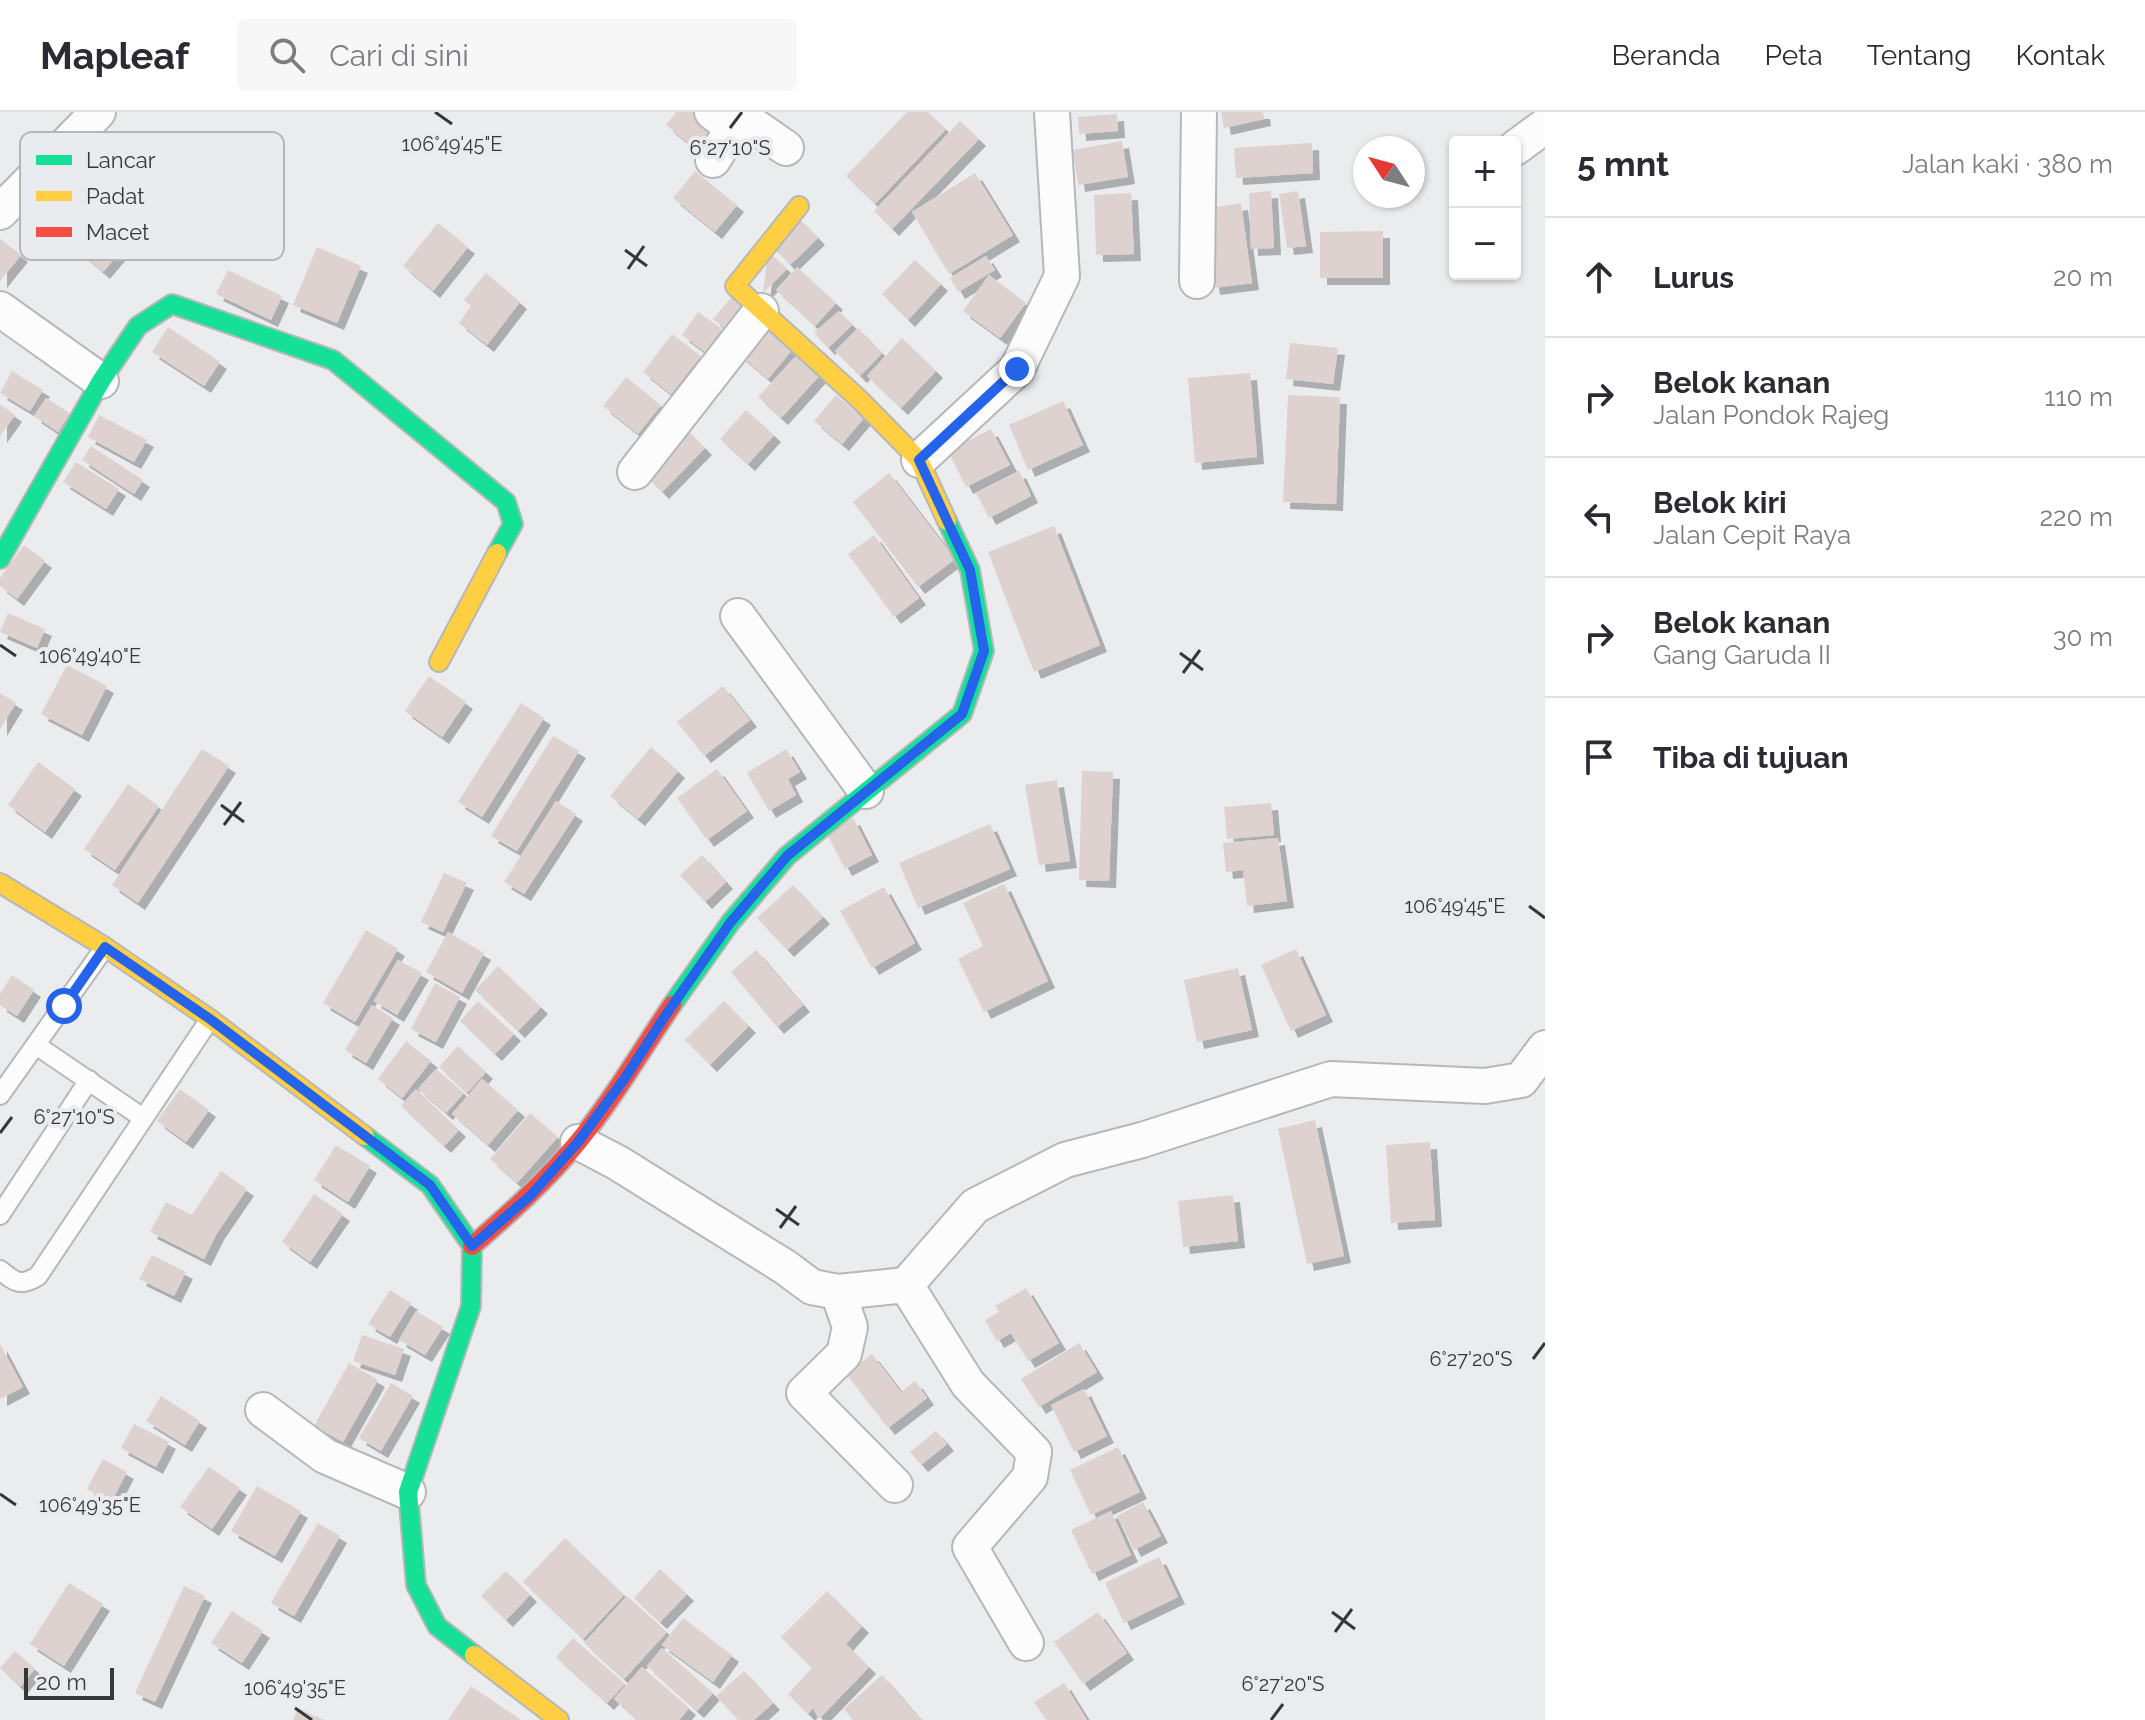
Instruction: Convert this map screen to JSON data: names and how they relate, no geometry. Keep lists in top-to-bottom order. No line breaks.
{"legend":["Lancar","Padat","Macet"],"scale_bar":"20 m","north":"top left","page":{"header":"Mapleaf","search":"Cari di sini","nav":["Beranda","Peta","Tentang","Kontak"],"heading":["5 mnt","Jalan kaki · 380 m"],"map_buttons":["+","−"],"list":[["Lurus","20 m"],["Belok kanan","Jalan Pondok Rajeg","110 m"],["Belok kiri","Jalan Cepit Raya","220 m"],["Belok kanan","Gang Garuda II","30 m"],"Tiba di tujuan"],"scale":"20 m"},"coordinates":["106°49'45\"E","6°27'10\"S","106°49'40\"E","6°27'20\"S","106°49'35\"E"]}
